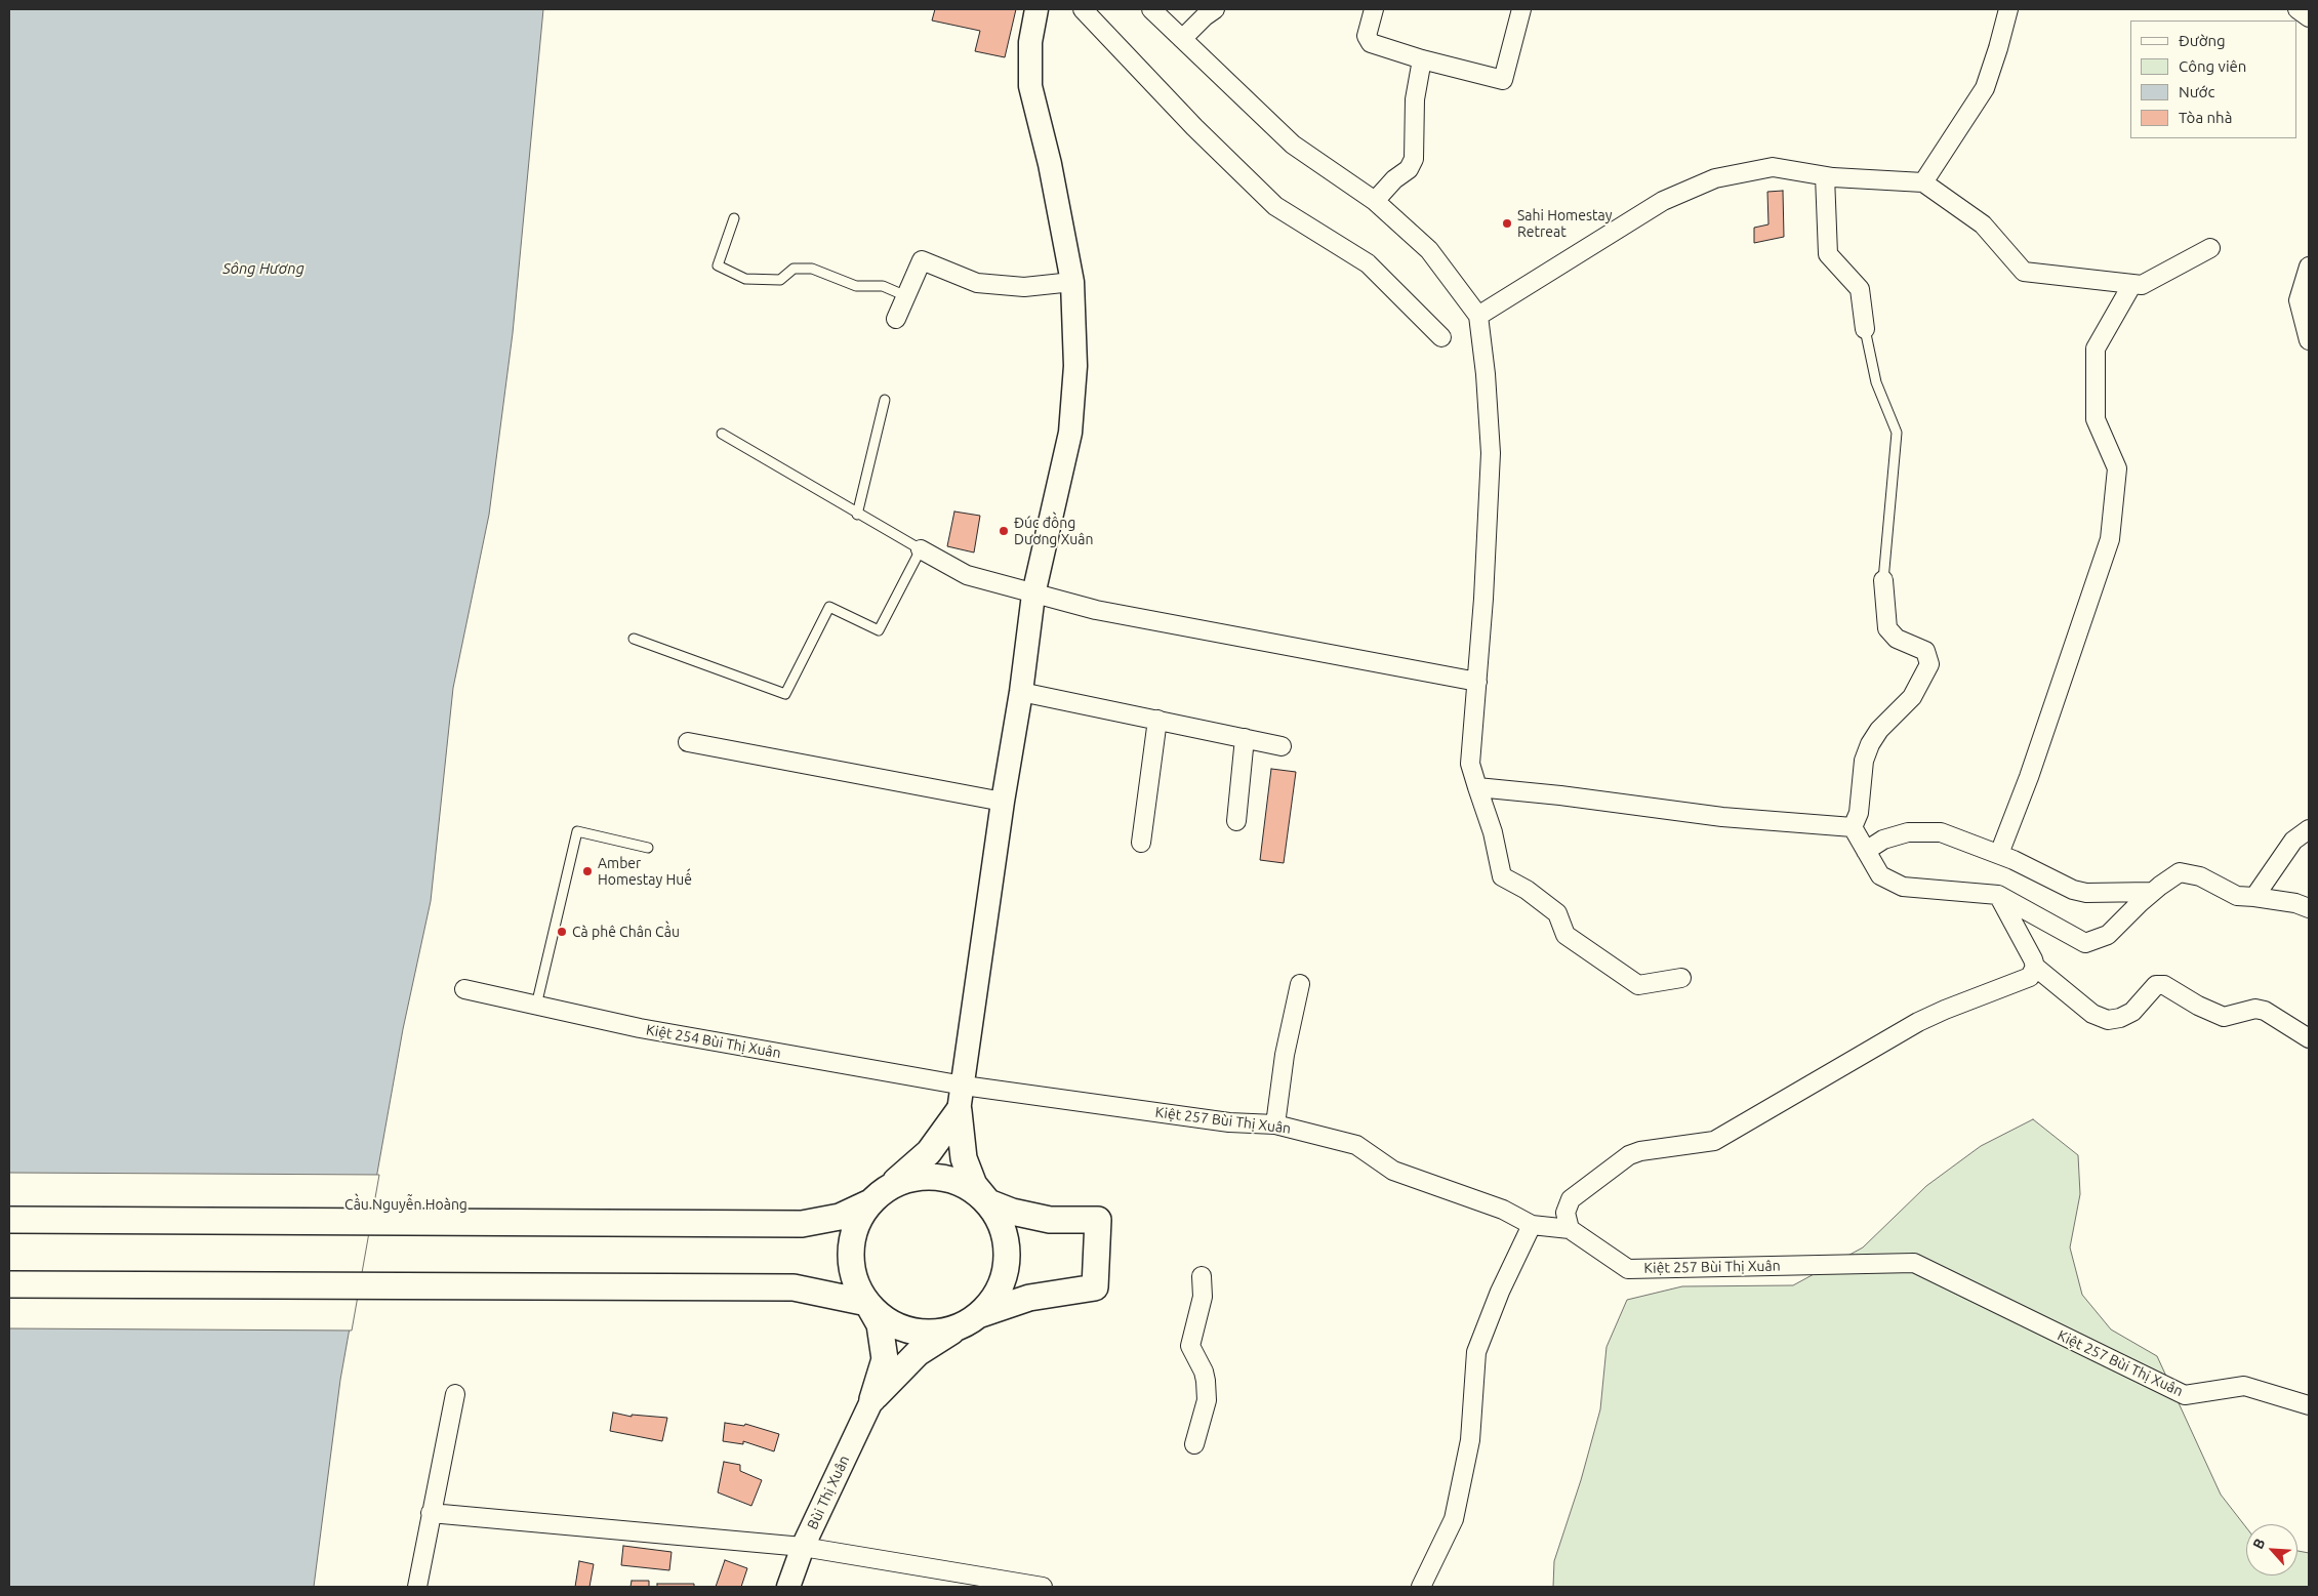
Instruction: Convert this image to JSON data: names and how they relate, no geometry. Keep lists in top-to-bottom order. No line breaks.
{"streets":{"main road":["Cầu Nguyễn Hoàng"],"street":["Kiệt 254 Bùi Thị Xuân","Kiệt 257 Bùi Thị Xuân","Bùi Thị Xuân"]},"crossings":[["Kiệt 254 Bùi Thị Xuân","Kiệt 257 Bùi Thị Xuân"]],"water":["Sông Hương"],"places":["Sahi Homestay Retreat","Đúc đồng Dương Xuân","Amber Homestay Huế","Cà phê Chân Cầu"],"legend":["Đường","Công viên","Nước","Tòa nhà"],"north":"top left"}
